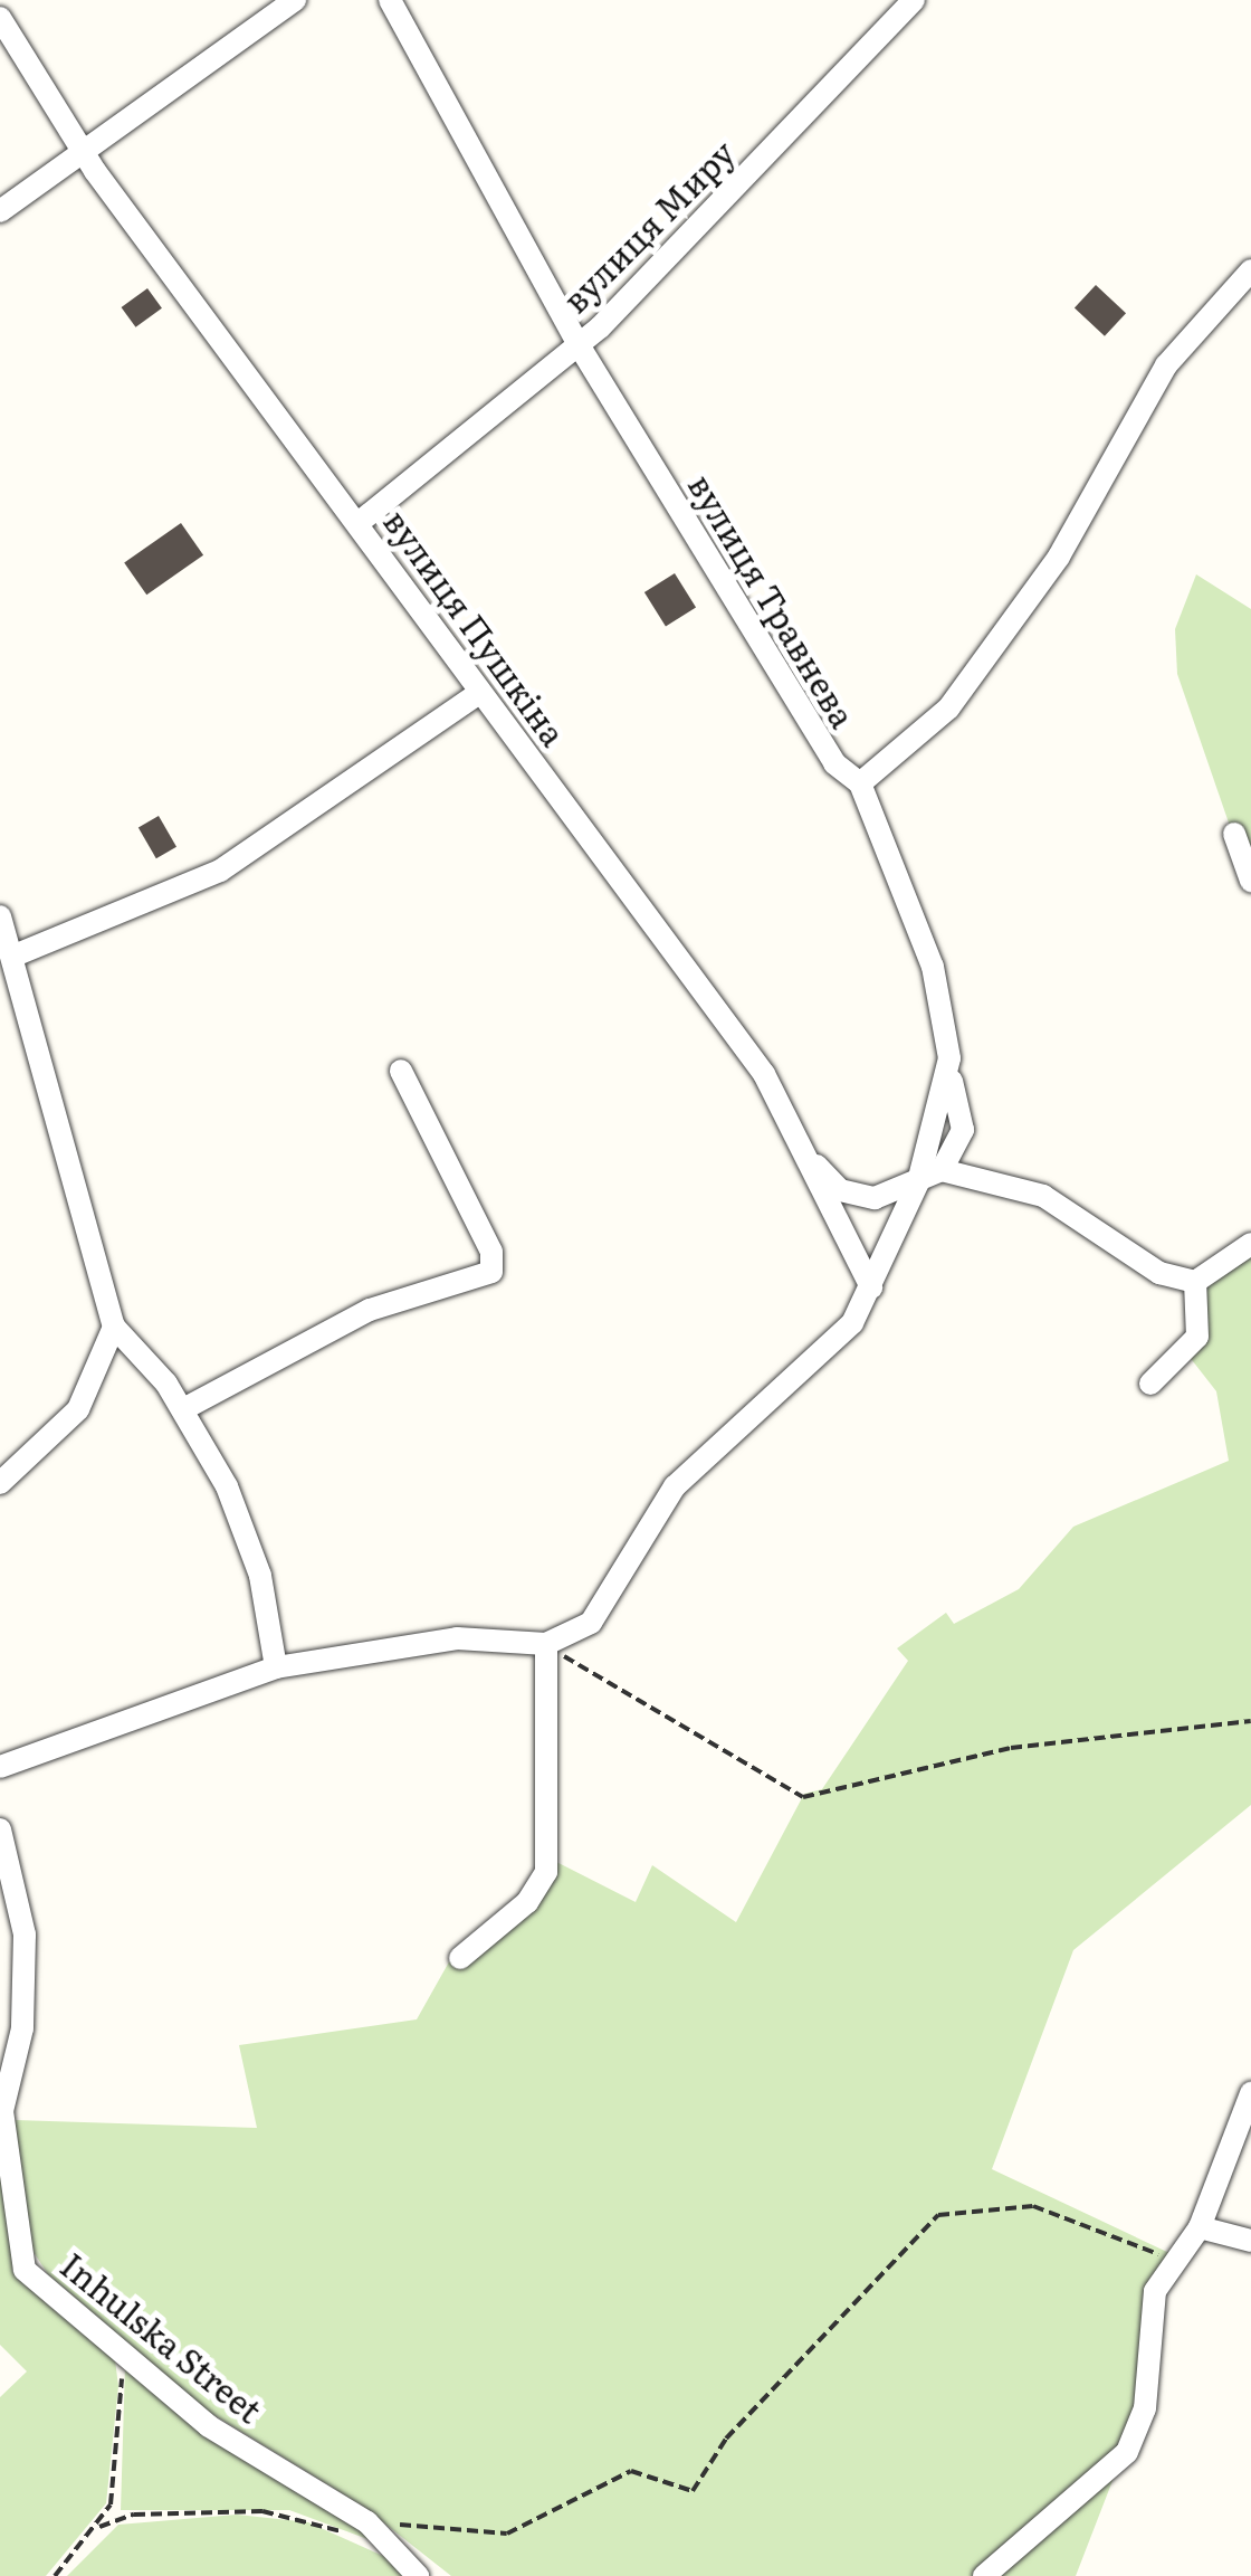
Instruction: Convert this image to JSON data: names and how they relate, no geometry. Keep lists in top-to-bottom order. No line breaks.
{"streets":{"street":["вулиця Миру","вулиця Травнева","вулиця Пушкіна","Inhulska Street"]},"crossings":[["вулиця Миру","вулиця Травнева"],["вулиця Миру","вулиця Пушкіна"],["вулиця Травнева","вулиця Пушкіна"]]}
